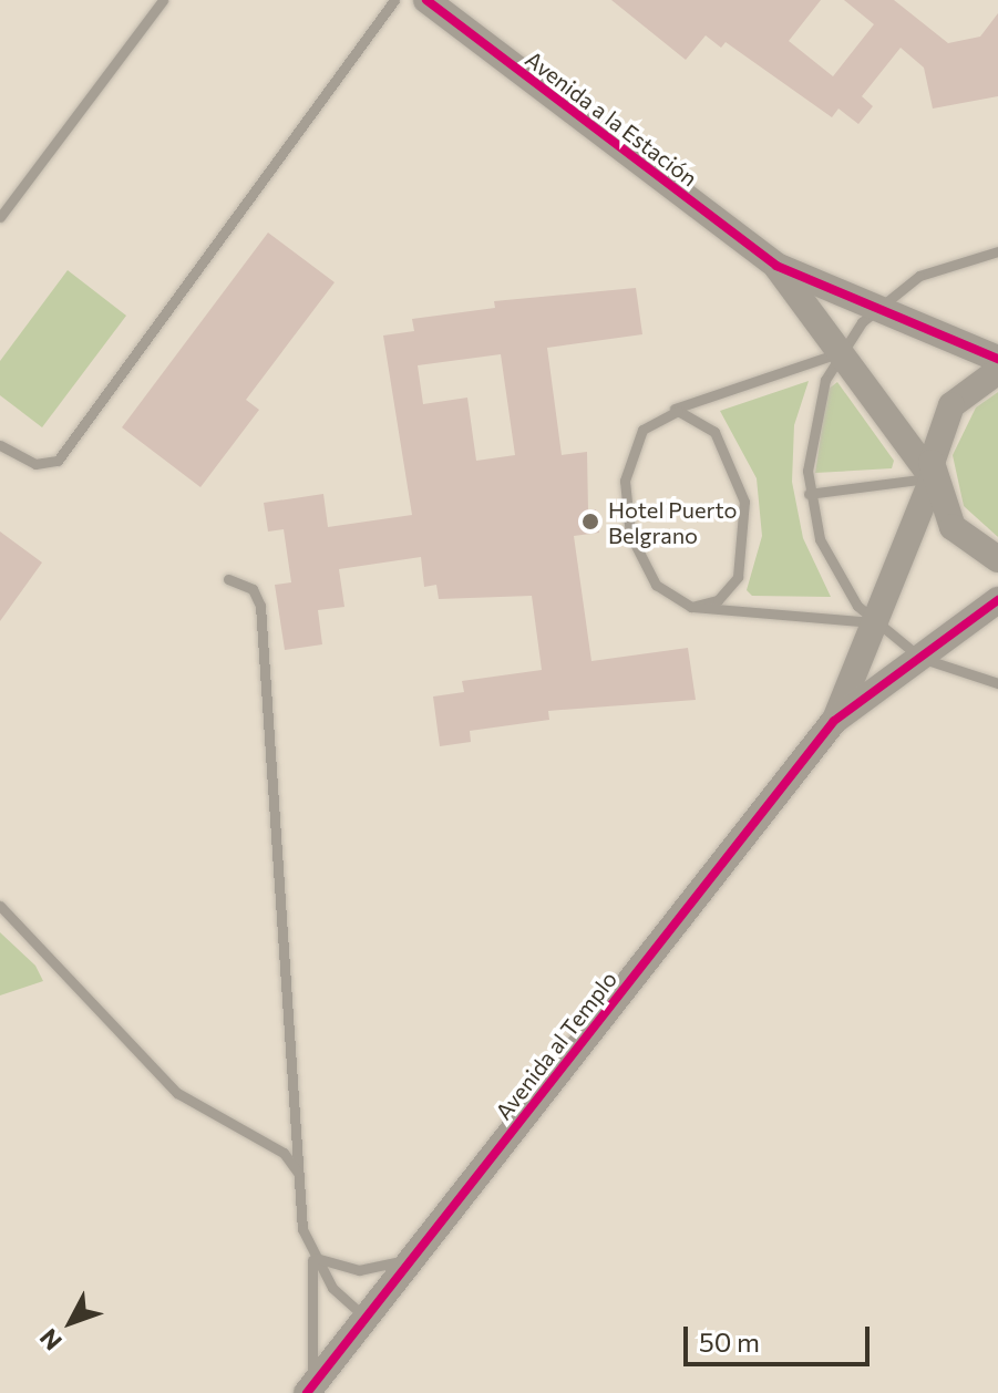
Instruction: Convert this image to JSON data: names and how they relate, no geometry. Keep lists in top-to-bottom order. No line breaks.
{"streets":{"street":["Avenida a la Estación","Avenida al Templo"]},"places":["Hotel Puerto Belgrano"],"scale_bar":"50 m","north":"bottom left"}
